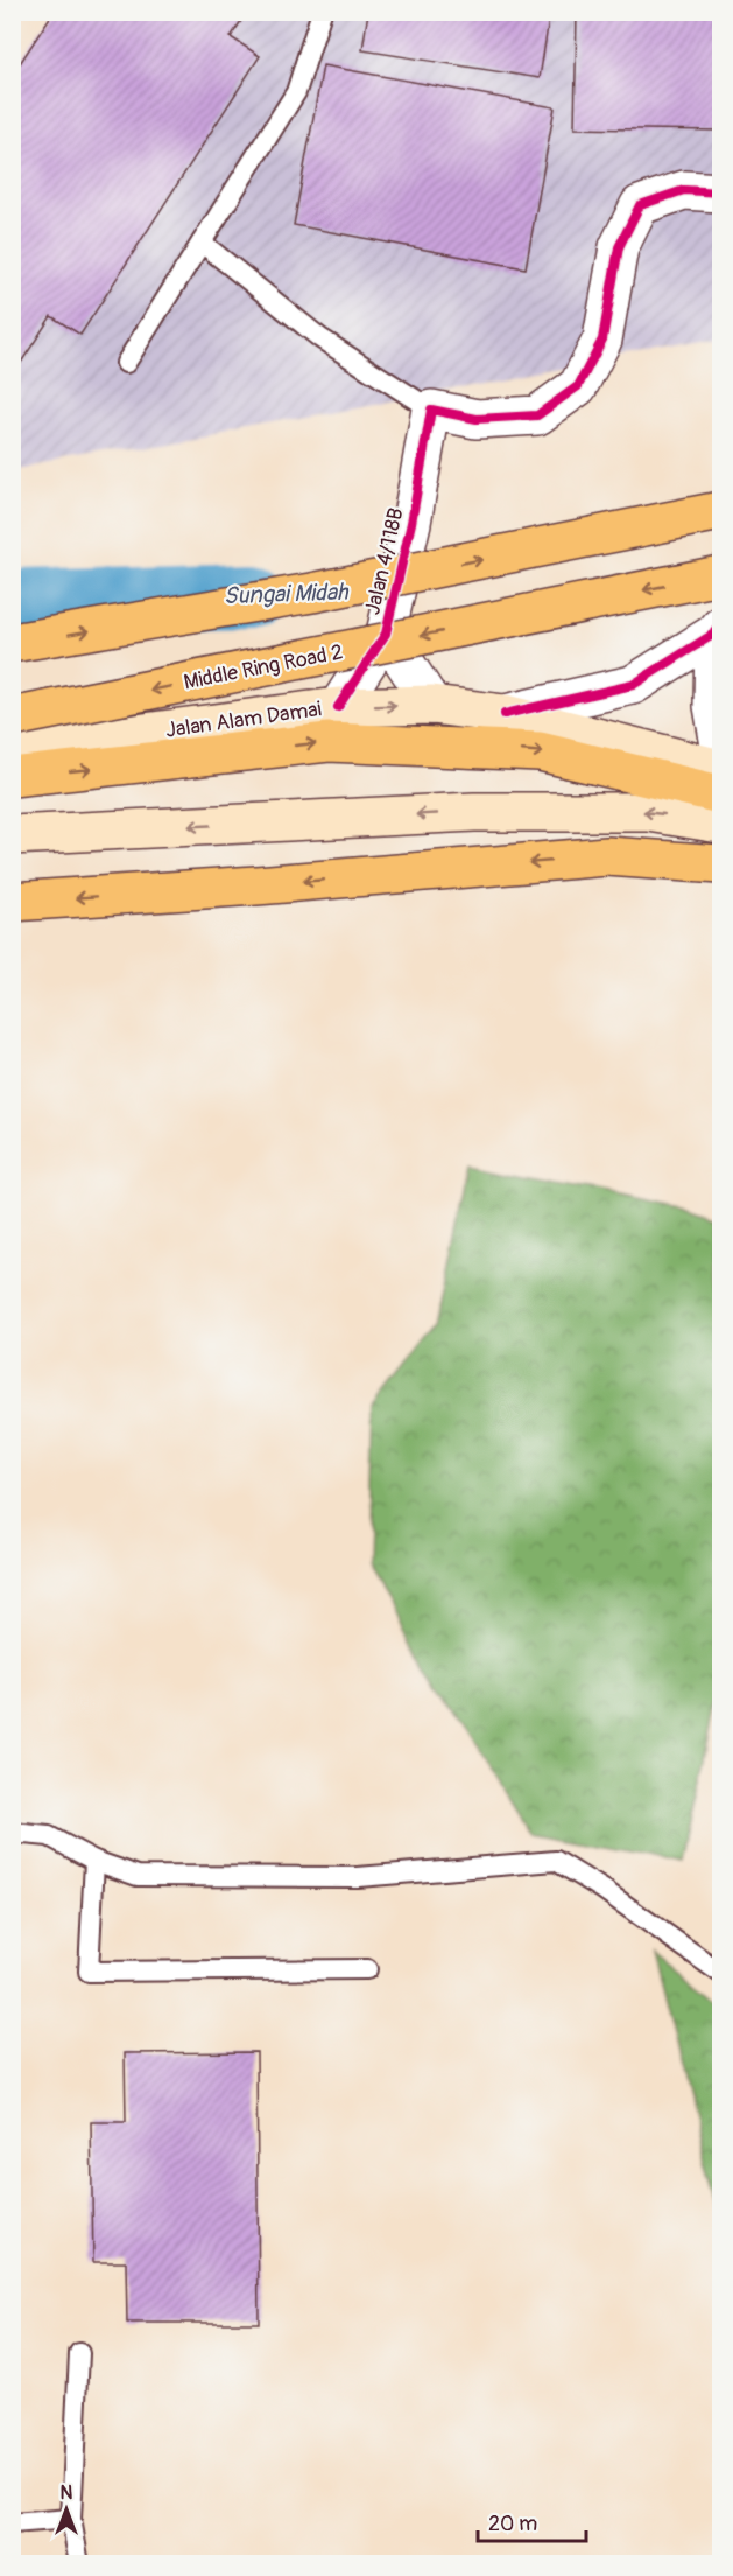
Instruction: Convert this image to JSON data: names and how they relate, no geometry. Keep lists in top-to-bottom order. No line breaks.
{"streets":{"highway":["Middle Ring Road 2"],"main road":["Jalan Alam Damai"],"street":["Jalan 4/118B"]},"crossings":[["Jalan 4/118B","Jalan Alam Damai"]],"water":["Sungai Midah"],"scale_bar":"20 m","north":"top"}
